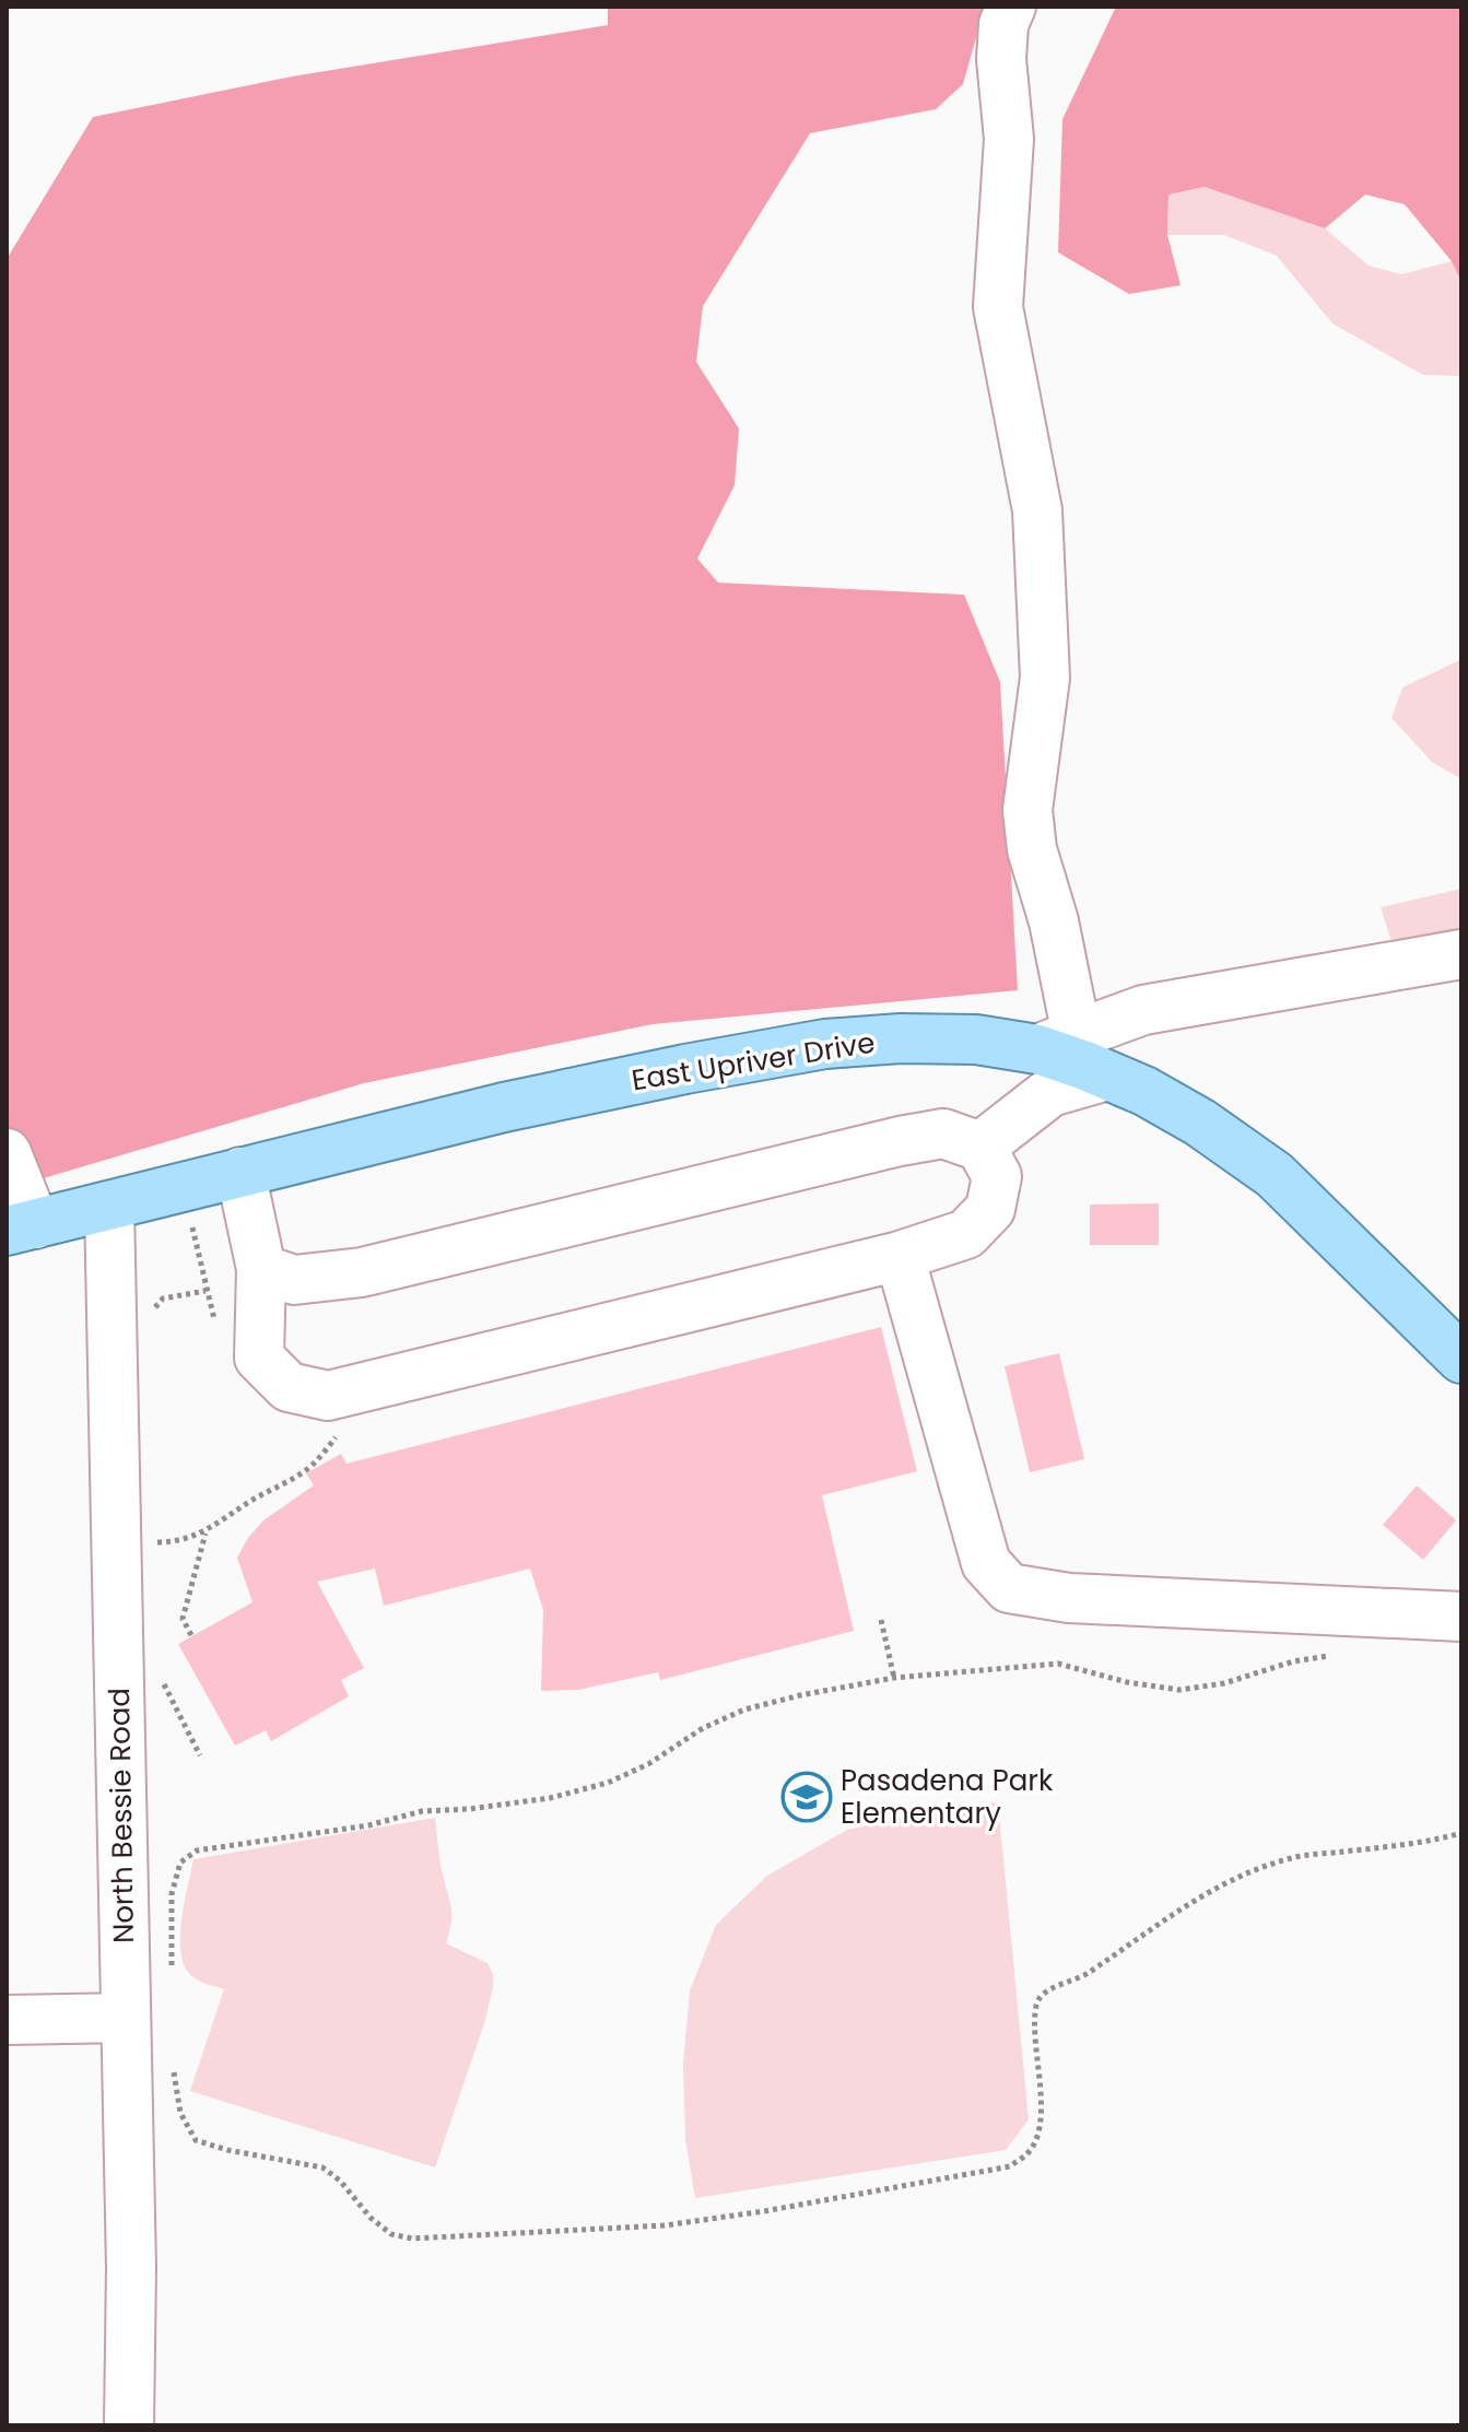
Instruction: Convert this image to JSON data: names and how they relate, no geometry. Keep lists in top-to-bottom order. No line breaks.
{"streets":{"main road":["East Upriver Drive"],"street":["North Bessie Road"]},"crossings":[["East Upriver Drive","North Bessie Road"]],"places":{"school or university":["Pasadena Park Elementary"]}}
